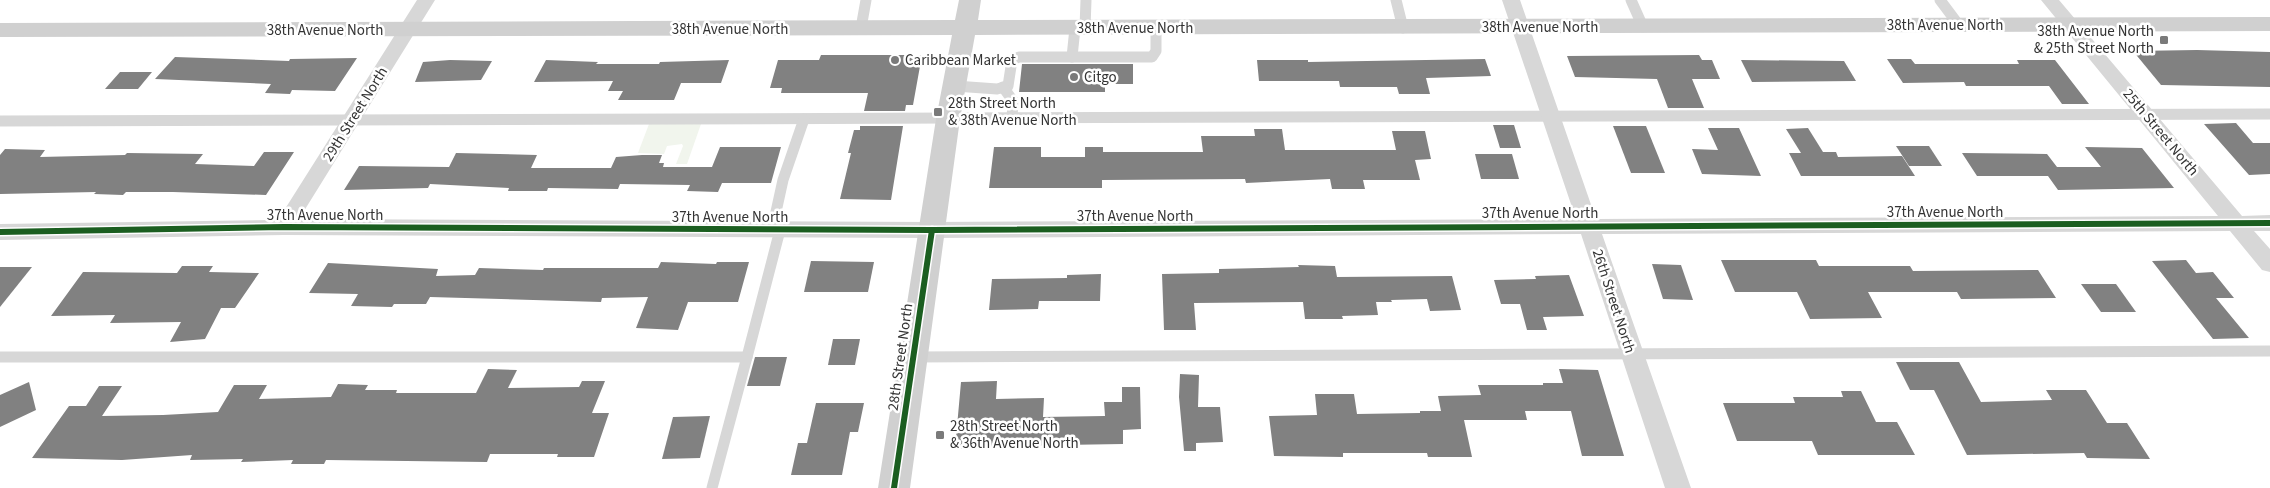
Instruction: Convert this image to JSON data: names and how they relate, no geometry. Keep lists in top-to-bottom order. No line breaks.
{"streets":{"main road":["38th Avenue North","28th Street North"],"street":["29th Street North","25th Street North","37th Avenue North","26th Street North"]},"crossings":[["38th Avenue North","29th Street North"],["38th Avenue North","25th Street North"],["38th Avenue North","26th Street North"],["38th Avenue North","28th Street North"],["29th Street North","37th Avenue North"],["25th Street North","37th Avenue North"],["37th Avenue North","26th Street North"],["37th Avenue North","28th Street North"]],"places":{"transit":["38th Avenue North & 25th Street North","28th Street North & 38th Avenue North","28th Street North & 36th Avenue North"],"other":["Caribbean Market","Citgo"]}}
